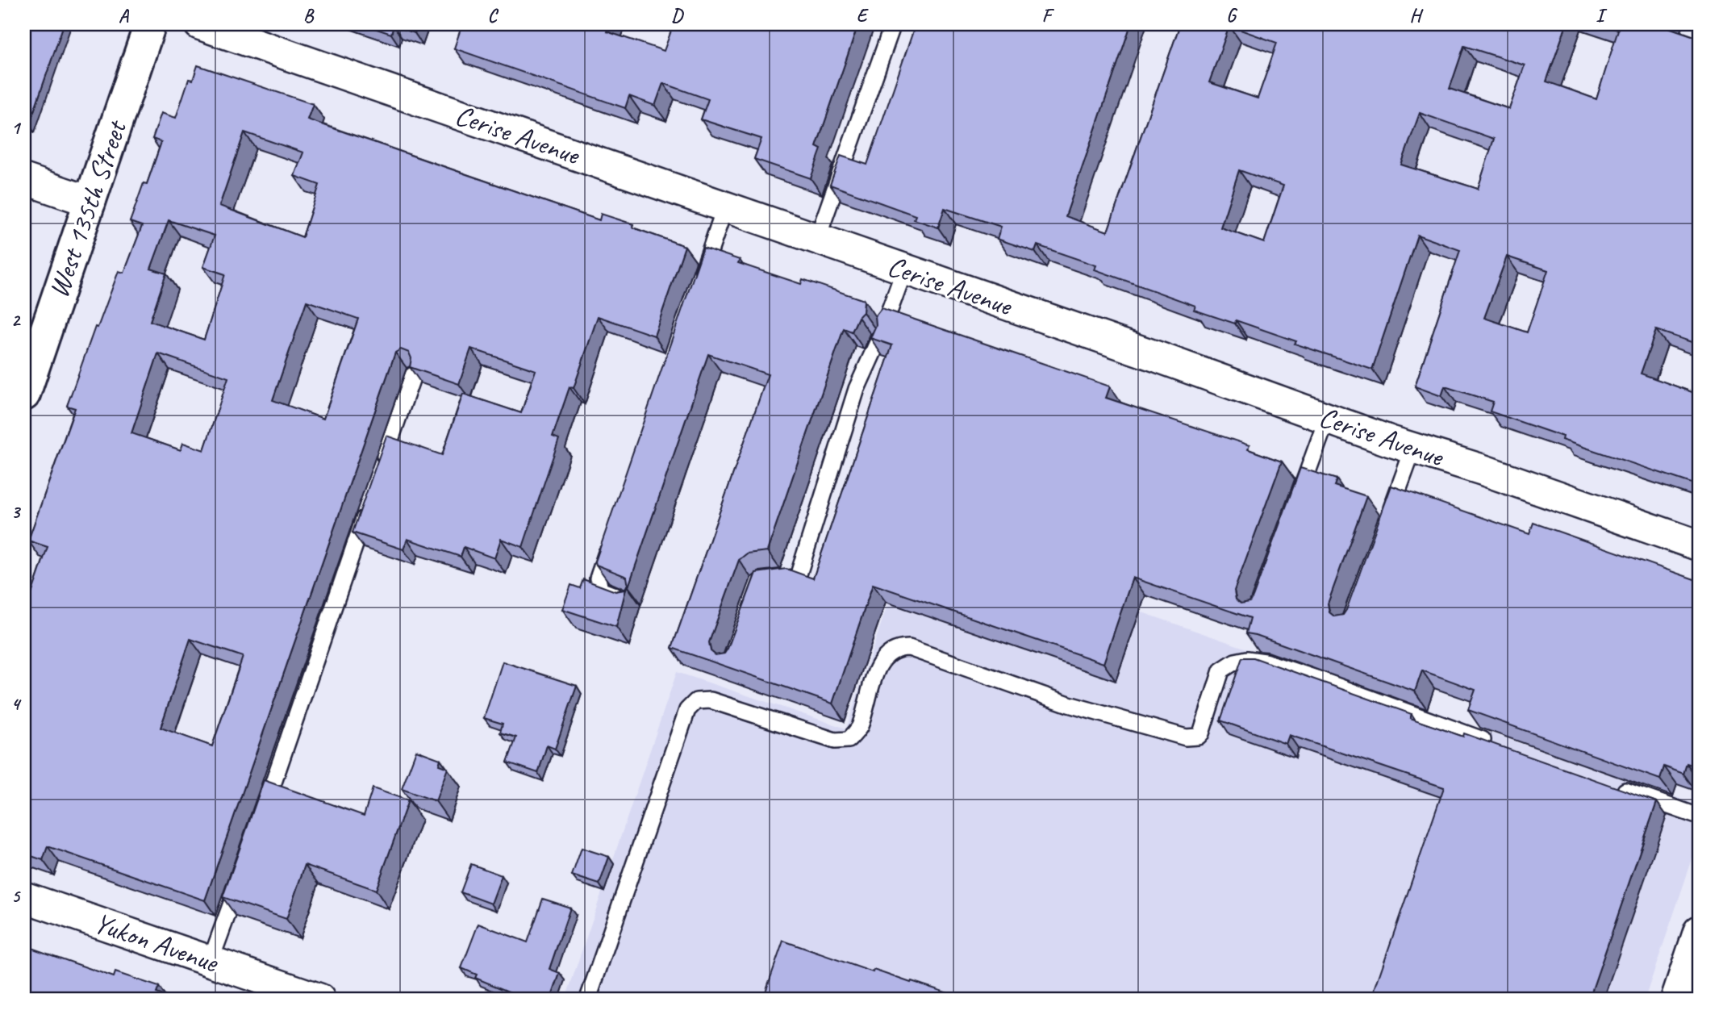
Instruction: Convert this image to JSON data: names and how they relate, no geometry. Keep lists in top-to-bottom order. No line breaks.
{"streets":{"street":["Cerise Avenue","West 135th Street","Yukon Avenue"]},"grid":{"columns":["A","B","C","D","E","F","G","H","I"],"rows":["1","2","3","4","5"]}}
